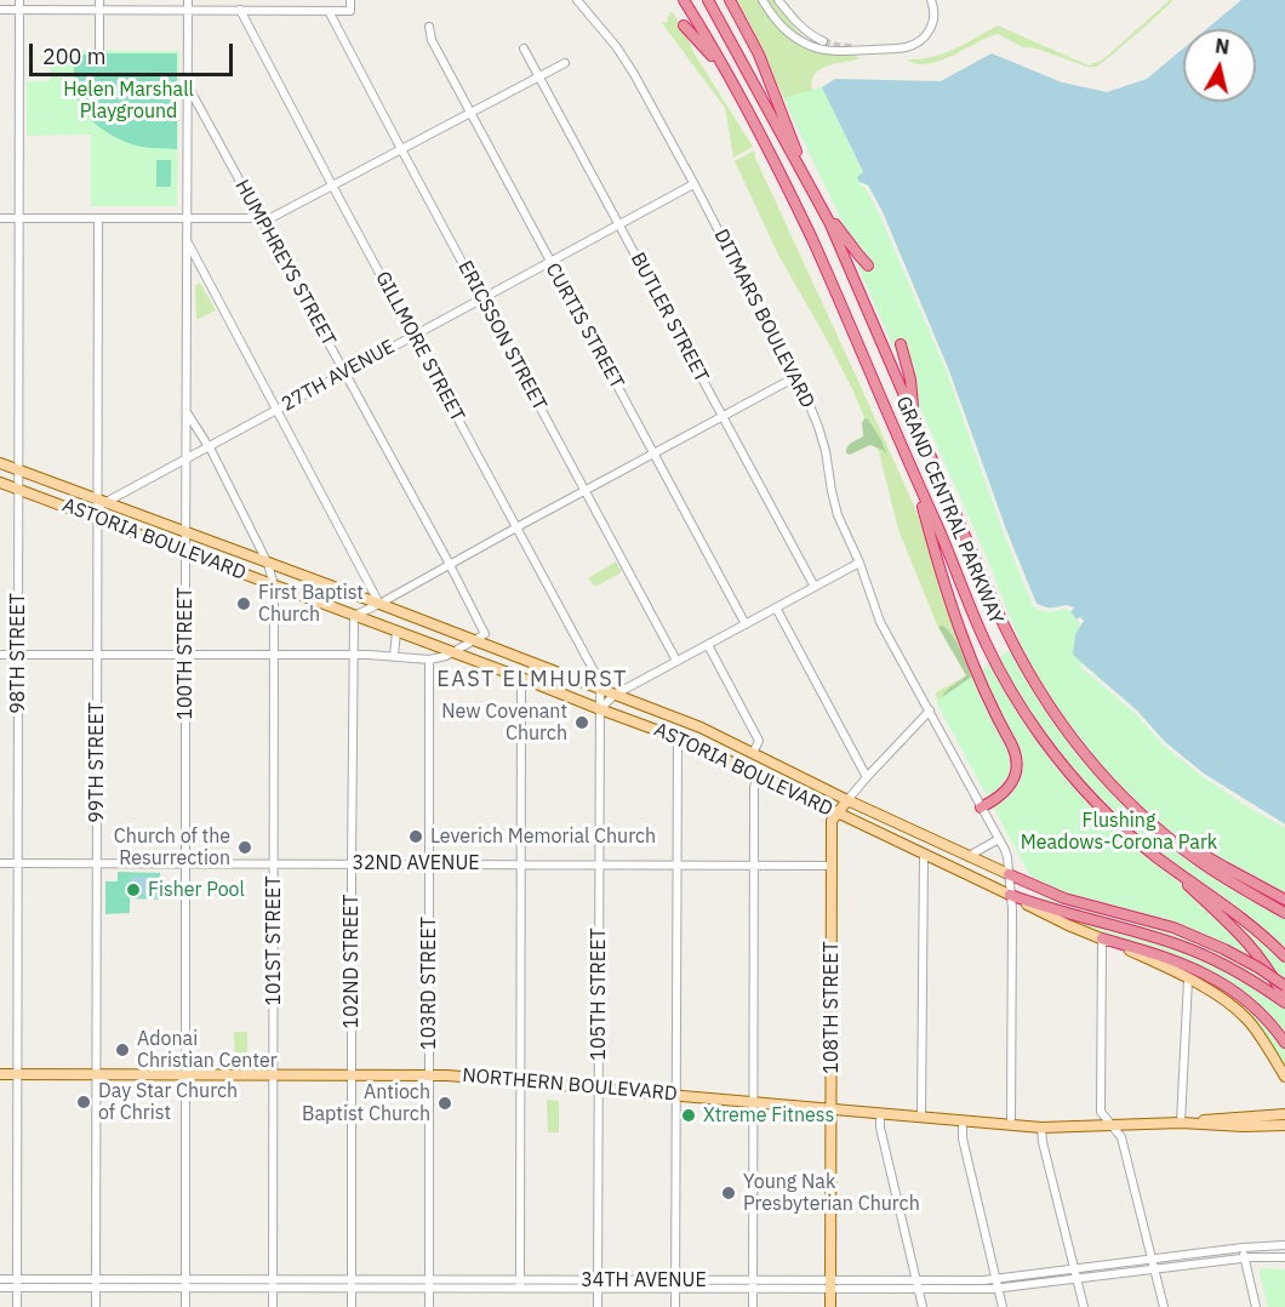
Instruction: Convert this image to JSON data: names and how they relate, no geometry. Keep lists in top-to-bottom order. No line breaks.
{"streets":{"highway":["GRAND CENTRAL PARKWAY"],"main road":["ASTORIA BOULEVARD","108TH STREET","NORTHERN BOULEVARD"],"street":["HUMPHREYS STREET","BUTLER STREET","DITMARS BOULEVARD","CURTIS STREET","ERICSSON STREET","GILLMORE STREET","27TH AVENUE","98TH STREET","100TH STREET","99TH STREET","32ND AVENUE","101ST STREET","102ND STREET","103RD STREET","105TH STREET","34TH AVENUE"]},"crossings":[["HUMPHREYS STREET","27TH AVENUE"],["HUMPHREYS STREET","ASTORIA BOULEVARD"],["HUMPHREYS STREET","100TH STREET"],["BUTLER STREET","27TH AVENUE"],["DITMARS BOULEVARD","27TH AVENUE"],["DITMARS BOULEVARD","ASTORIA BOULEVARD"],["DITMARS BOULEVARD","NORTHERN BOULEVARD"],["CURTIS STREET","27TH AVENUE"],["ERICSSON STREET","27TH AVENUE"],["GILLMORE STREET","27TH AVENUE"],["GILLMORE STREET","ASTORIA BOULEVARD"],["GILLMORE STREET","105TH STREET"],["27TH AVENUE","ASTORIA BOULEVARD"],["27TH AVENUE","100TH STREET"],["27TH AVENUE","99TH STREET"],["27TH AVENUE","101ST STREET"],["ASTORIA BOULEVARD","98TH STREET"],["ASTORIA BOULEVARD","100TH STREET"],["ASTORIA BOULEVARD","99TH STREET"],["ASTORIA BOULEVARD","101ST STREET"],["ASTORIA BOULEVARD","102ND STREET"],["ASTORIA BOULEVARD","105TH STREET"],["ASTORIA BOULEVARD","108TH STREET"],["98TH STREET","32ND AVENUE"],["98TH STREET","NORTHERN BOULEVARD"],["98TH STREET","34TH AVENUE"],["100TH STREET","32ND AVENUE"],["100TH STREET","101ST STREET"],["100TH STREET","NORTHERN BOULEVARD"],["100TH STREET","34TH AVENUE"],["99TH STREET","32ND AVENUE"],["99TH STREET","NORTHERN BOULEVARD"],["99TH STREET","34TH AVENUE"],["32ND AVENUE","101ST STREET"],["32ND AVENUE","102ND STREET"],["32ND AVENUE","103RD STREET"],["32ND AVENUE","105TH STREET"],["32ND AVENUE","108TH STREET"],["101ST STREET","NORTHERN BOULEVARD"],["101ST STREET","34TH AVENUE"],["102ND STREET","NORTHERN BOULEVARD"],["102ND STREET","34TH AVENUE"],["103RD STREET","NORTHERN BOULEVARD"],["103RD STREET","34TH AVENUE"],["105TH STREET","NORTHERN BOULEVARD"],["105TH STREET","34TH AVENUE"],["108TH STREET","NORTHERN BOULEVARD"],["108TH STREET","34TH AVENUE"]],"districts":["EAST ELMHURST"],"parks":["Helen Marshall Playground","Flushing Meadows-Corona Park"],"places":["First Baptist Church","New Covenant Church","Leverich Memorial Church","Church of the Resurrection","Fisher Pool","Adonai Christian Center","Day Star Church of Christ","Antioch Baptist Church","Xtreme Fitness","Young Nak Presbyterian Church"],"scale_bar":"200 m","north":"top"}
